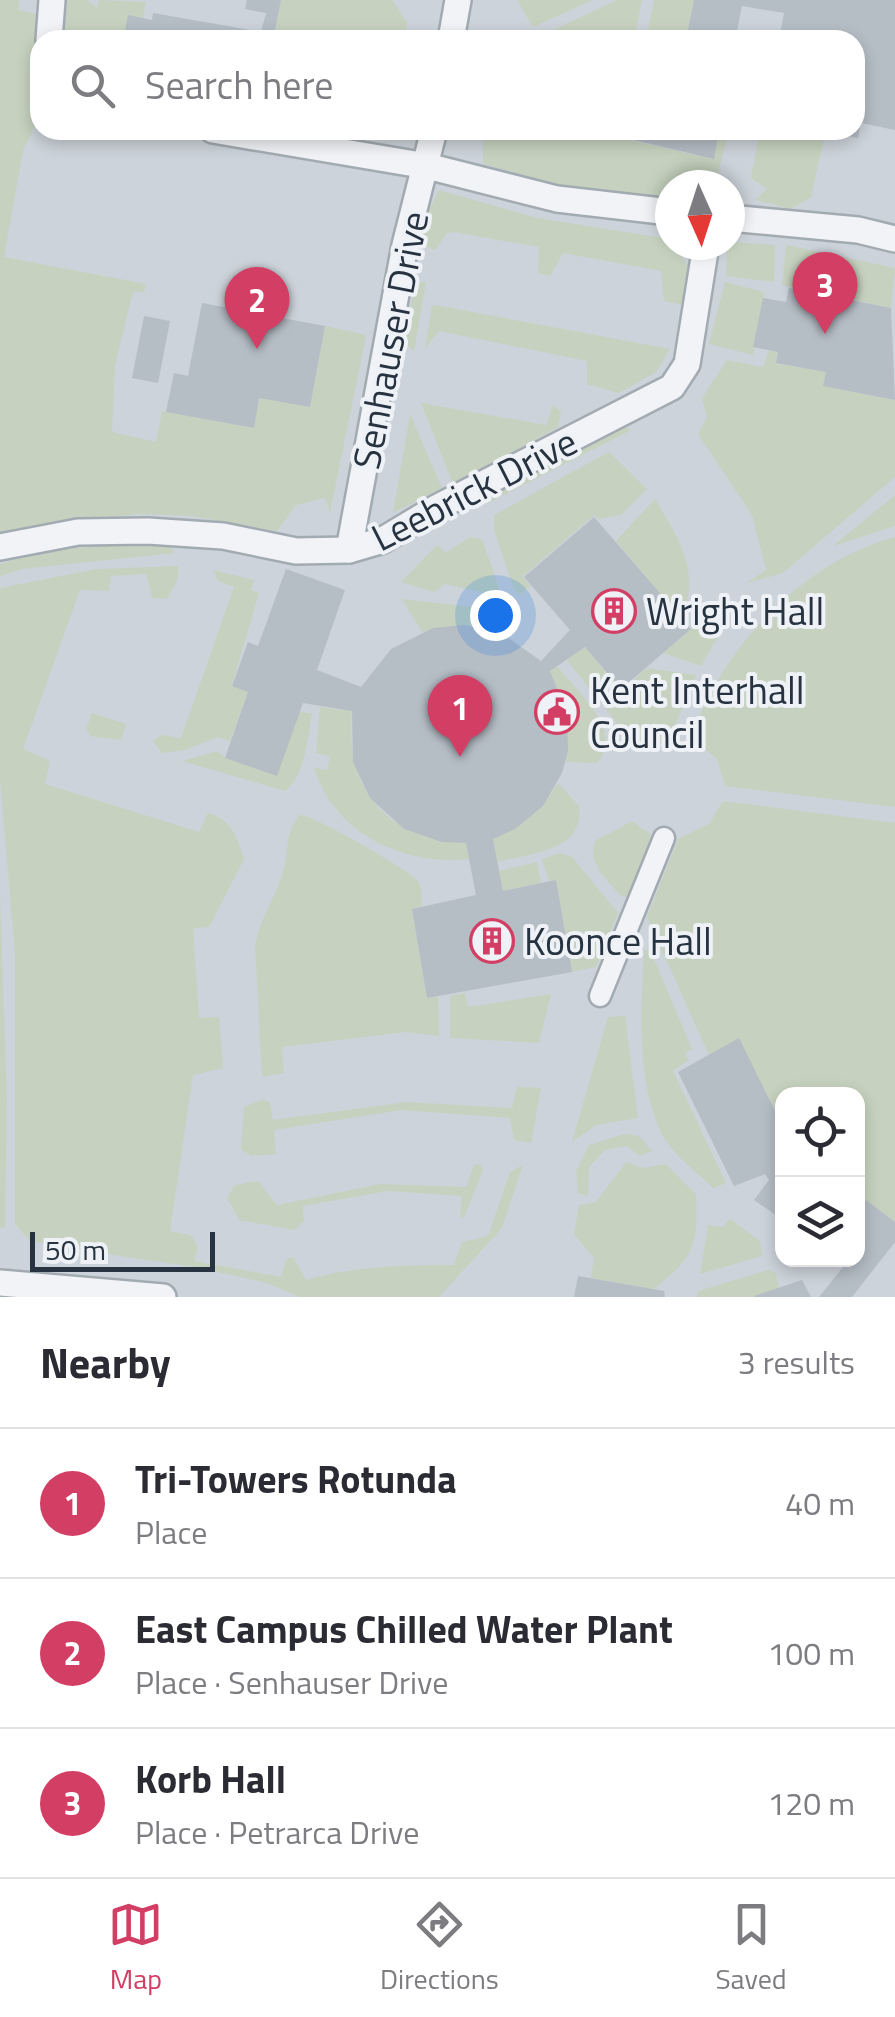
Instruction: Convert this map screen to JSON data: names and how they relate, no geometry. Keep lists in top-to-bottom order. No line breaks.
{"streets":{"street":["Senhauser Drive","Leebrick Drive"]},"crossings":[["Senhauser Drive","Leebrick Drive"]],"places":{"building":["Wright Hall","Koonce Hall"],"public building":["Kent Interhall Council"]},"scale_bar":"50 m","north":"bottom","page":{"search":"Search here","pins":["3","2","1"],"scale":"50 m","heading":["Nearby","3 results"],"list":[{"mark":"1","name":"Tri-Towers Rotunda","note":"Place","value":"40 m"},{"mark":"2","name":"East Campus Chilled Water Plant","note":"Place · Senhauser Drive","value":"100 m"},{"mark":"3","name":"Korb Hall","note":"Place · Petrarca Drive","value":"120 m"}],"nav":["Map","Directions","Saved"]}}
